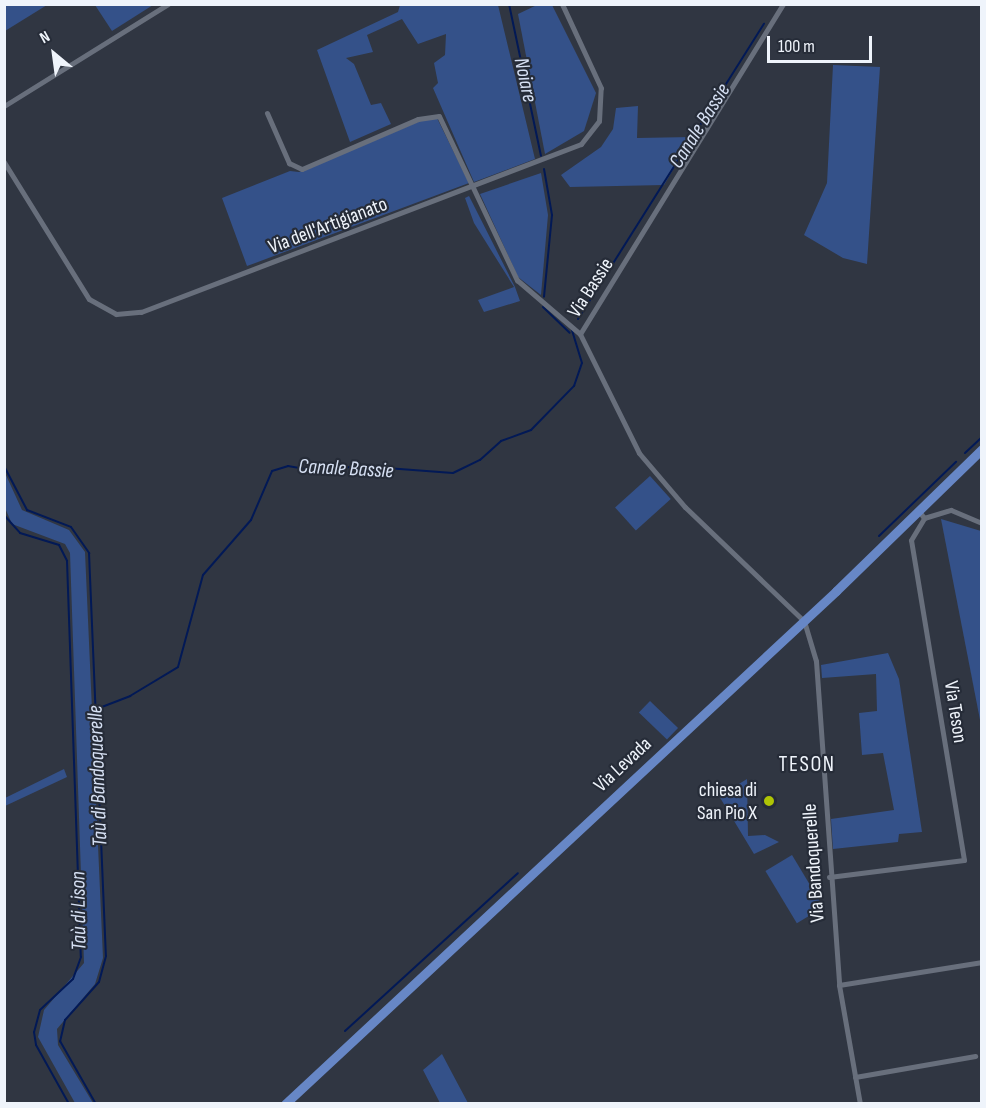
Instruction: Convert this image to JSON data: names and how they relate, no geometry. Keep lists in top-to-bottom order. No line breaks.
{"streets":{"main road":["Via Levada"],"street":["Via dell'Artigianato","Via Bassie","Via Teson","Via Bandoquerelle"]},"crossings":[["Via Bassie","Via Levada"],["Via Bassie","Via Bandoquerelle"],["Via Teson","Via Levada"],["Via Teson","Via Bandoquerelle"],["Via Levada","Via Bandoquerelle"]],"districts":["TESON"],"water":["Noiare","Canale Bassie","Taù di Bandoquerelle","Taù di Lison"],"places":["chiesa di San Pio X"],"scale_bar":"100 m","north":"top left"}
